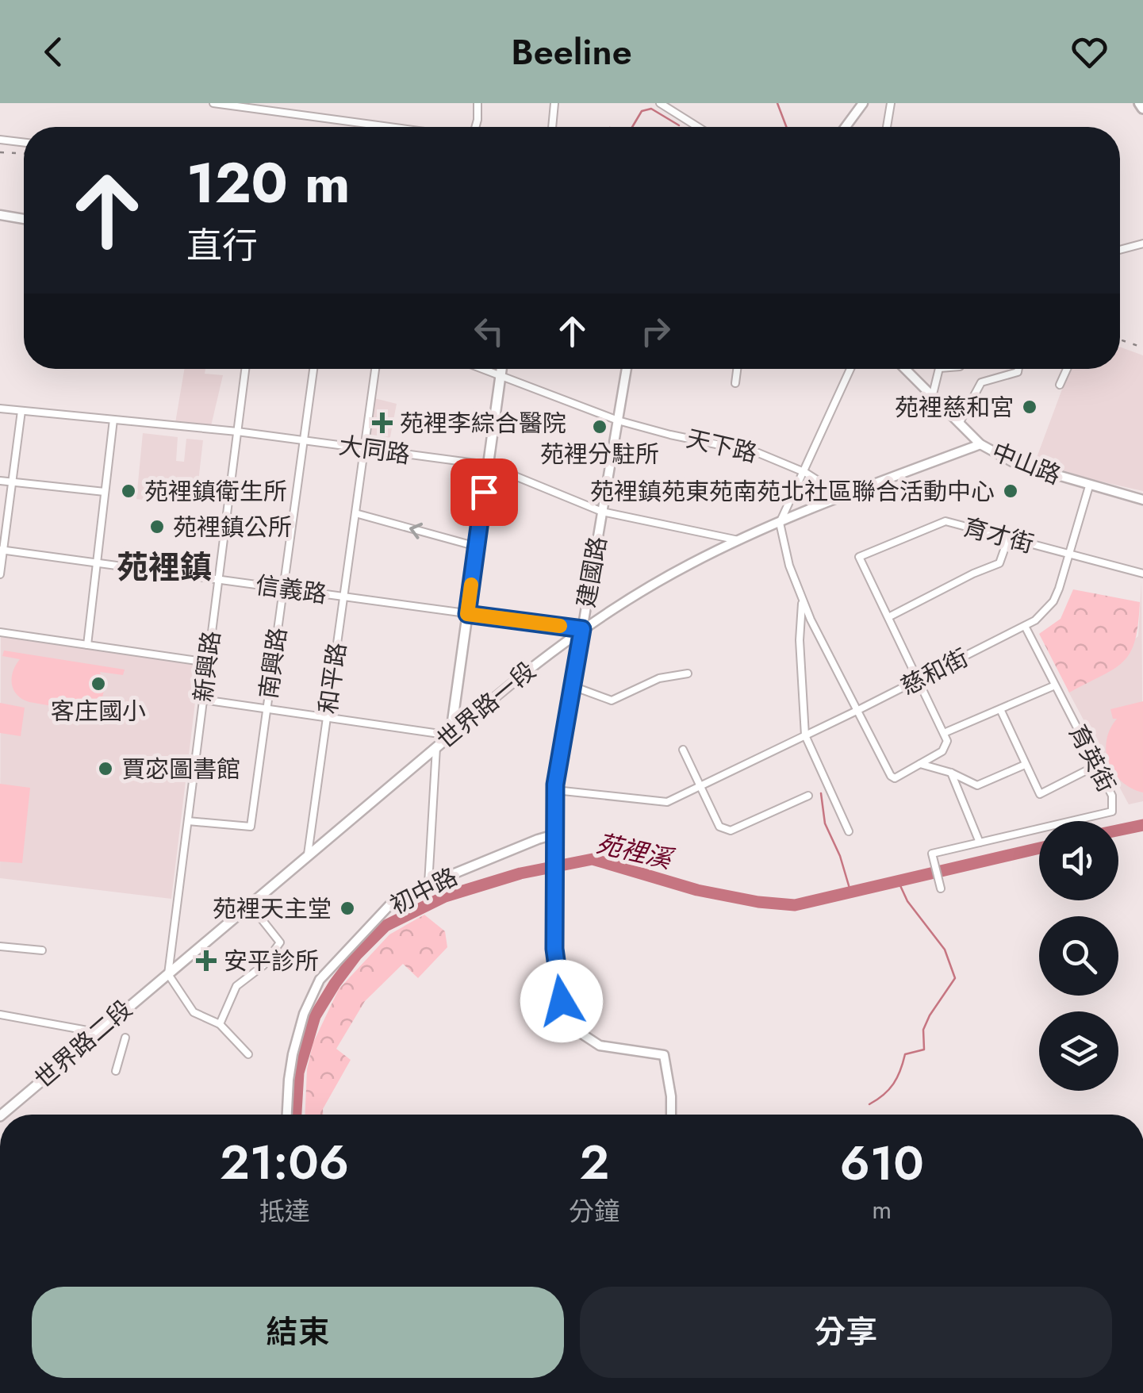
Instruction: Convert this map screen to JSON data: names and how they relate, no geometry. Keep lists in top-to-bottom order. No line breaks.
{"streets":{"main road":["世界路一段","世界路二段"],"street":["天下路","大同路","中山路","育才街","建國路","信義路","南興路","新興路","慈和街","和平路","育英街","初中路"]},"crossings":[["天下路","建國路"],["天下路","世界路一段"],["大同路","建國路"],["大同路","南興路"],["大同路","新興路"],["大同路","和平路"],["大同路","世界路一段"],["中山路","慈和街"],["育才街","慈和街"],["建國路","信義路"],["建國路","慈和街"],["建國路","世界路一段"],["建國路","初中路"],["信義路","南興路"],["信義路","新興路"],["信義路","和平路"],["信義路","世界路一段"],["南興路","新興路"],["新興路","世界路一段"],["新興路","世界路二段"],["慈和街","育英街"],["和平路","世界路一段"],["世界路一段","世界路二段"]],"districts":["苑裡鎮"],"water":["苑裡溪"],"places":{"other":["苑裡慈和宮","苑裡分駐所","苑裡鎮衛生所","苑裡鎮苑東苑南苑北社區聯合活動中心","苑裡鎮公所","客庄國小","賈宓圖書館","苑裡天主堂"],"health":["苑裡李綜合醫院","安平診所"]},"page":{"header":"Beeline","turn":["120 m","直行"],"eta":["21:06","抵達","2","分鐘","610","m"],"buttons":["結束","分享"]}}
